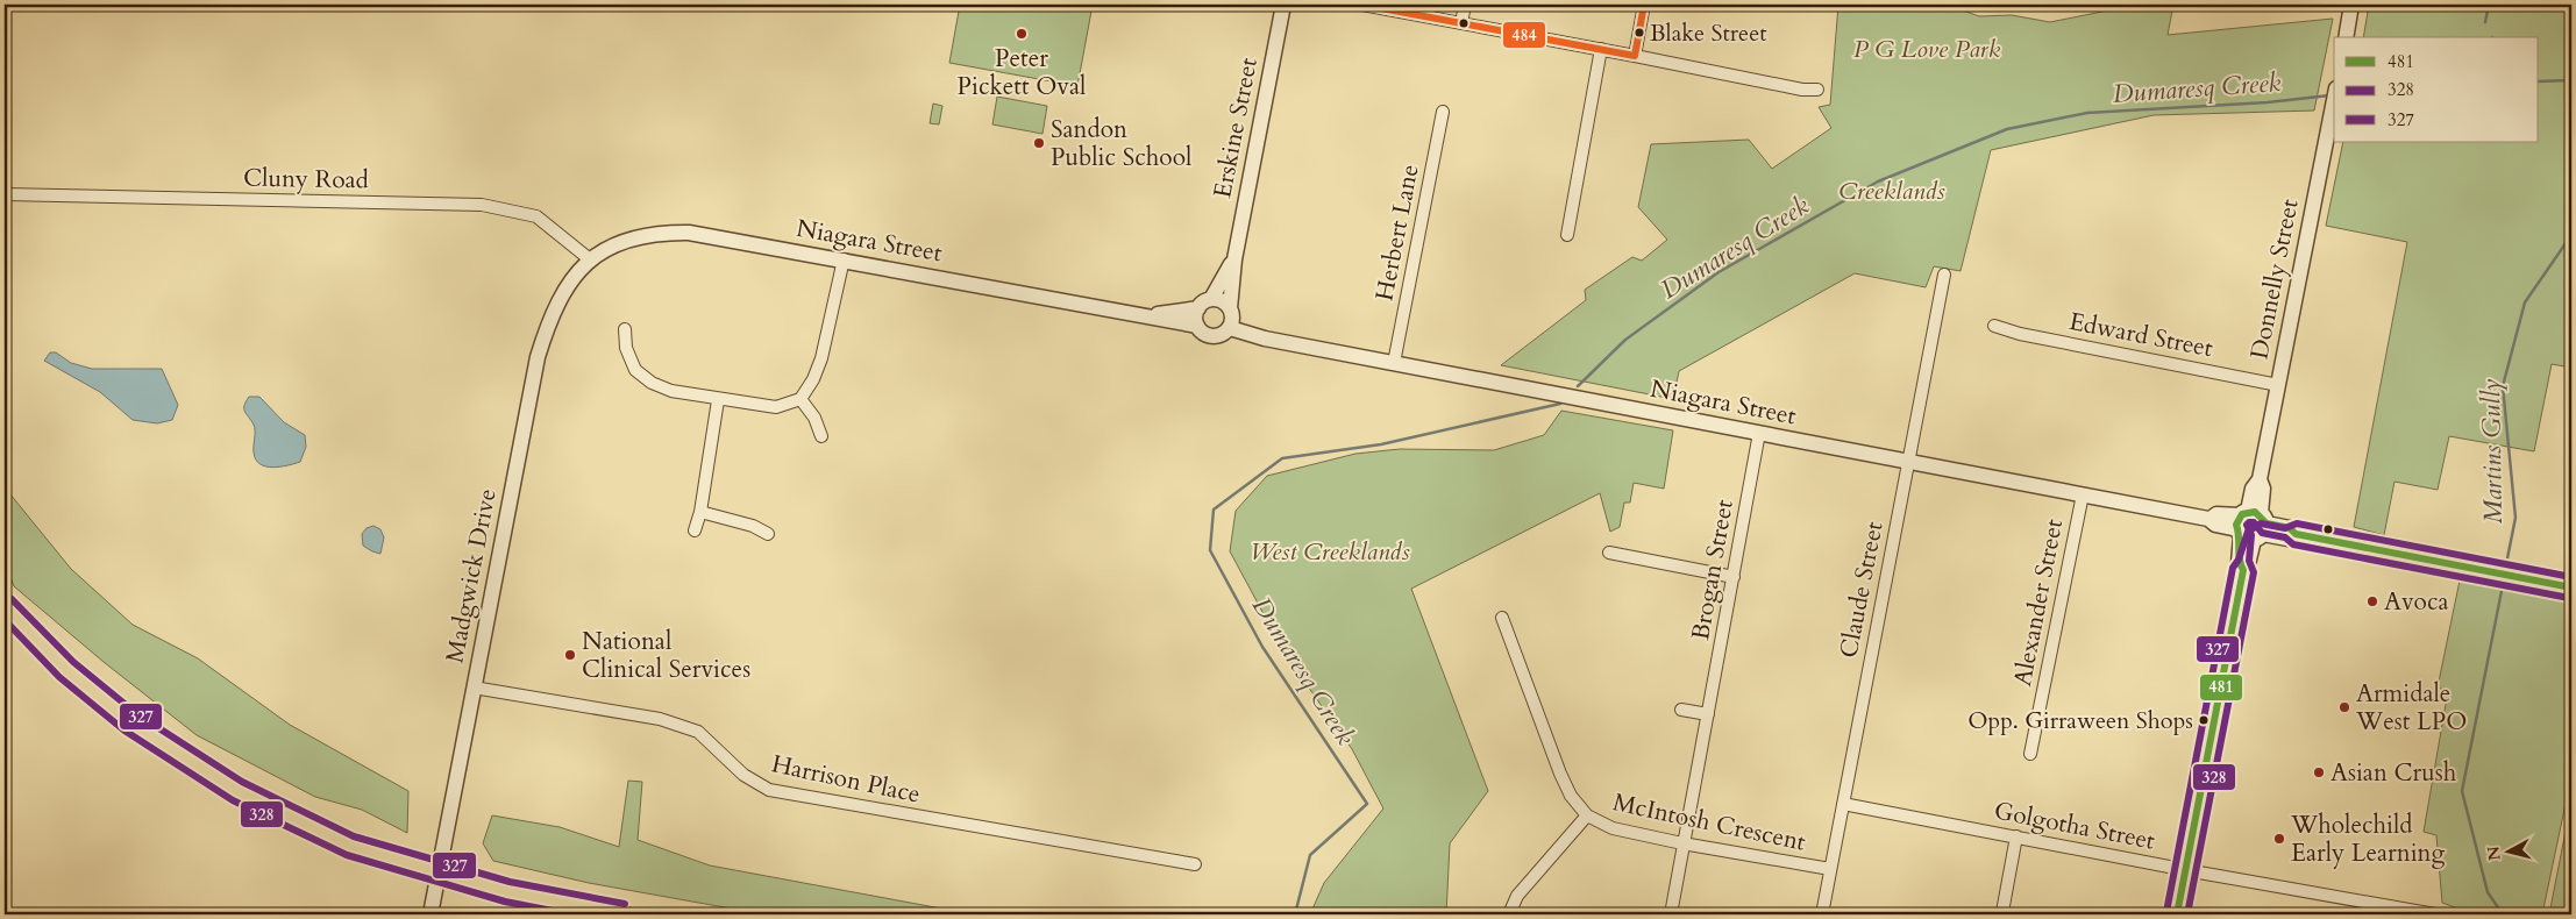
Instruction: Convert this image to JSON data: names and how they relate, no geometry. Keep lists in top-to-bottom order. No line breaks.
{"streets":{"street":["Erskine Street","Cluny Road","Herbert Lane","Niagara Street","Donnelly Street","Edward Street","Brogan Street","Madgwick Drive","Claude Street","Alexander Street","Harrison Place","McIntosh Crescent","Golgotha Street"]},"crossings":[["Erskine Street","Niagara Street"],["Cluny Road","Niagara Street"],["Cluny Road","Madgwick Drive"],["Herbert Lane","Niagara Street"],["Niagara Street","Donnelly Street"],["Niagara Street","Brogan Street"],["Niagara Street","Madgwick Drive"],["Niagara Street","Claude Street"],["Niagara Street","Alexander Street"],["Donnelly Street","Edward Street"],["Donnelly Street","Golgotha Street"],["Brogan Street","McIntosh Crescent"],["Madgwick Drive","Harrison Place"],["Claude Street","McIntosh Crescent"],["Claude Street","Golgotha Street"]],"water":["Dumaresq Creek","Martins Gully"],"parks":["P G Love Park","Creeklands","West Creeklands"],"places":["Blake Street","Peter Pickett Oval","Sandon Public School","Avoca","National Clinical Services","Armidale West LPO","Opp. Girraween Shops","Asian Crush","Wholechild Early Learning"],"lines":["transit line 484","transit line 481","transit line 328","transit line 327"],"legend":["481","328","327"],"north":"left"}
